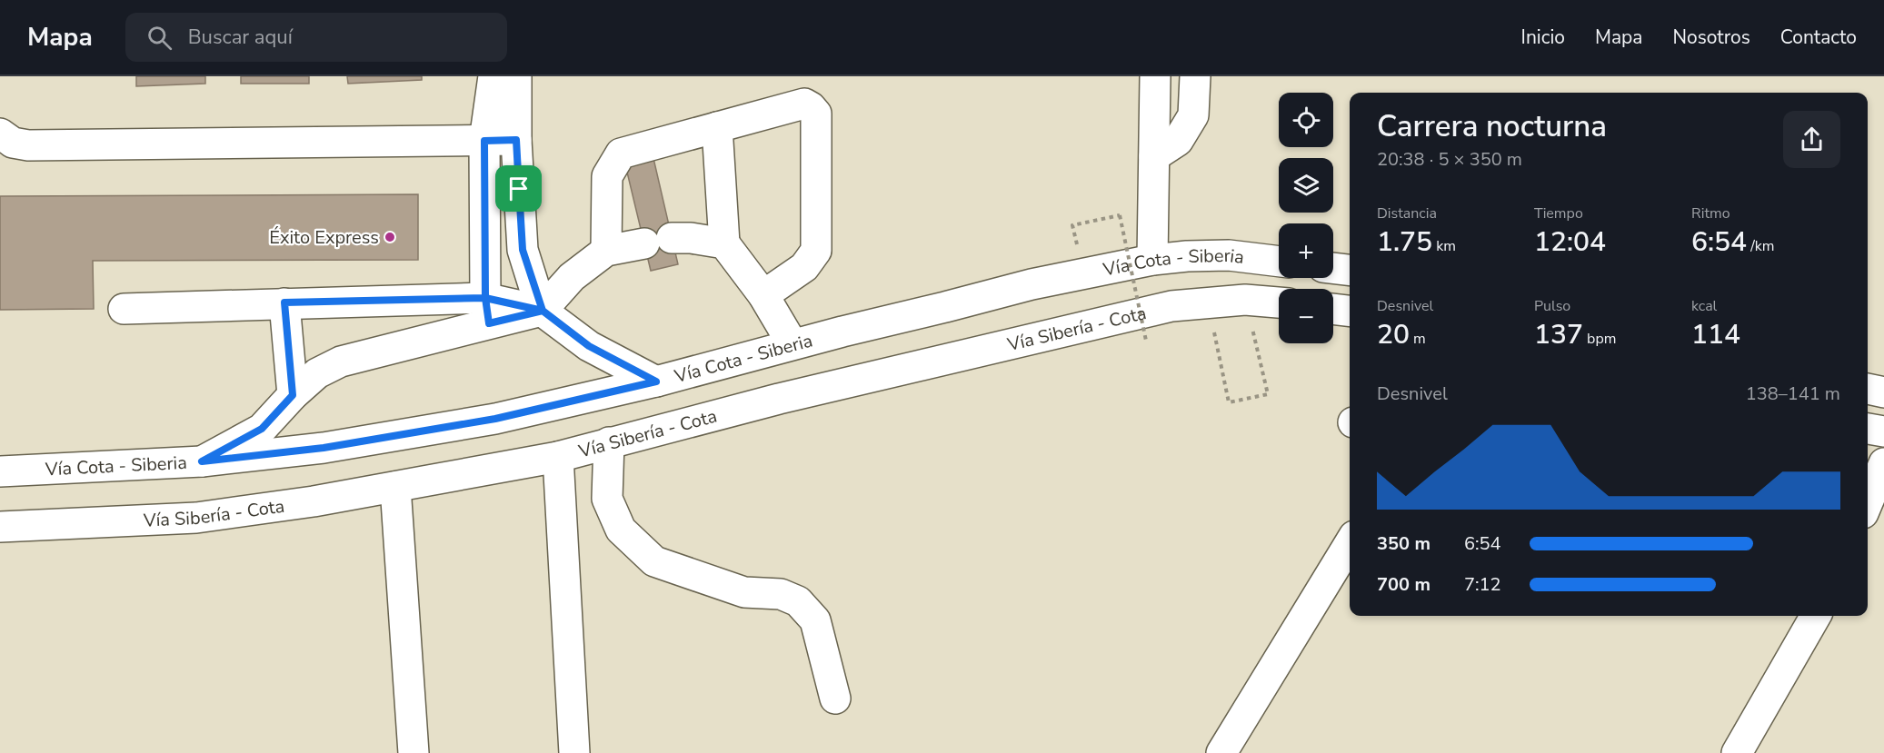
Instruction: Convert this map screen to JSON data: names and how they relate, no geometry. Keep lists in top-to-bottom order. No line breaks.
{"streets":{"main road":["Vía Cota - Siberia","Vía Sibería - Cota"]},"places":["Éxito Express"],"page":{"header":"Mapa","search":"Buscar aquí","nav":["Inicio","Mapa","Nosotros","Contacto"],"map_buttons":["+","−"],"heading":["Carrera nocturna","20:38 · 5 × 350 m"],"stats":[["Distancia","1.75 km"],["Tiempo","12:04"],["Ritmo","6:54 /km"],["Desnivel","20 m"],["Pulso","137 bpm"],["kcal","114"]],"chart":["Desnivel","138–141 m"],"list":[{"name":"350 m","note":"6:54"},{"name":"700 m","note":"7:12"}]}}
